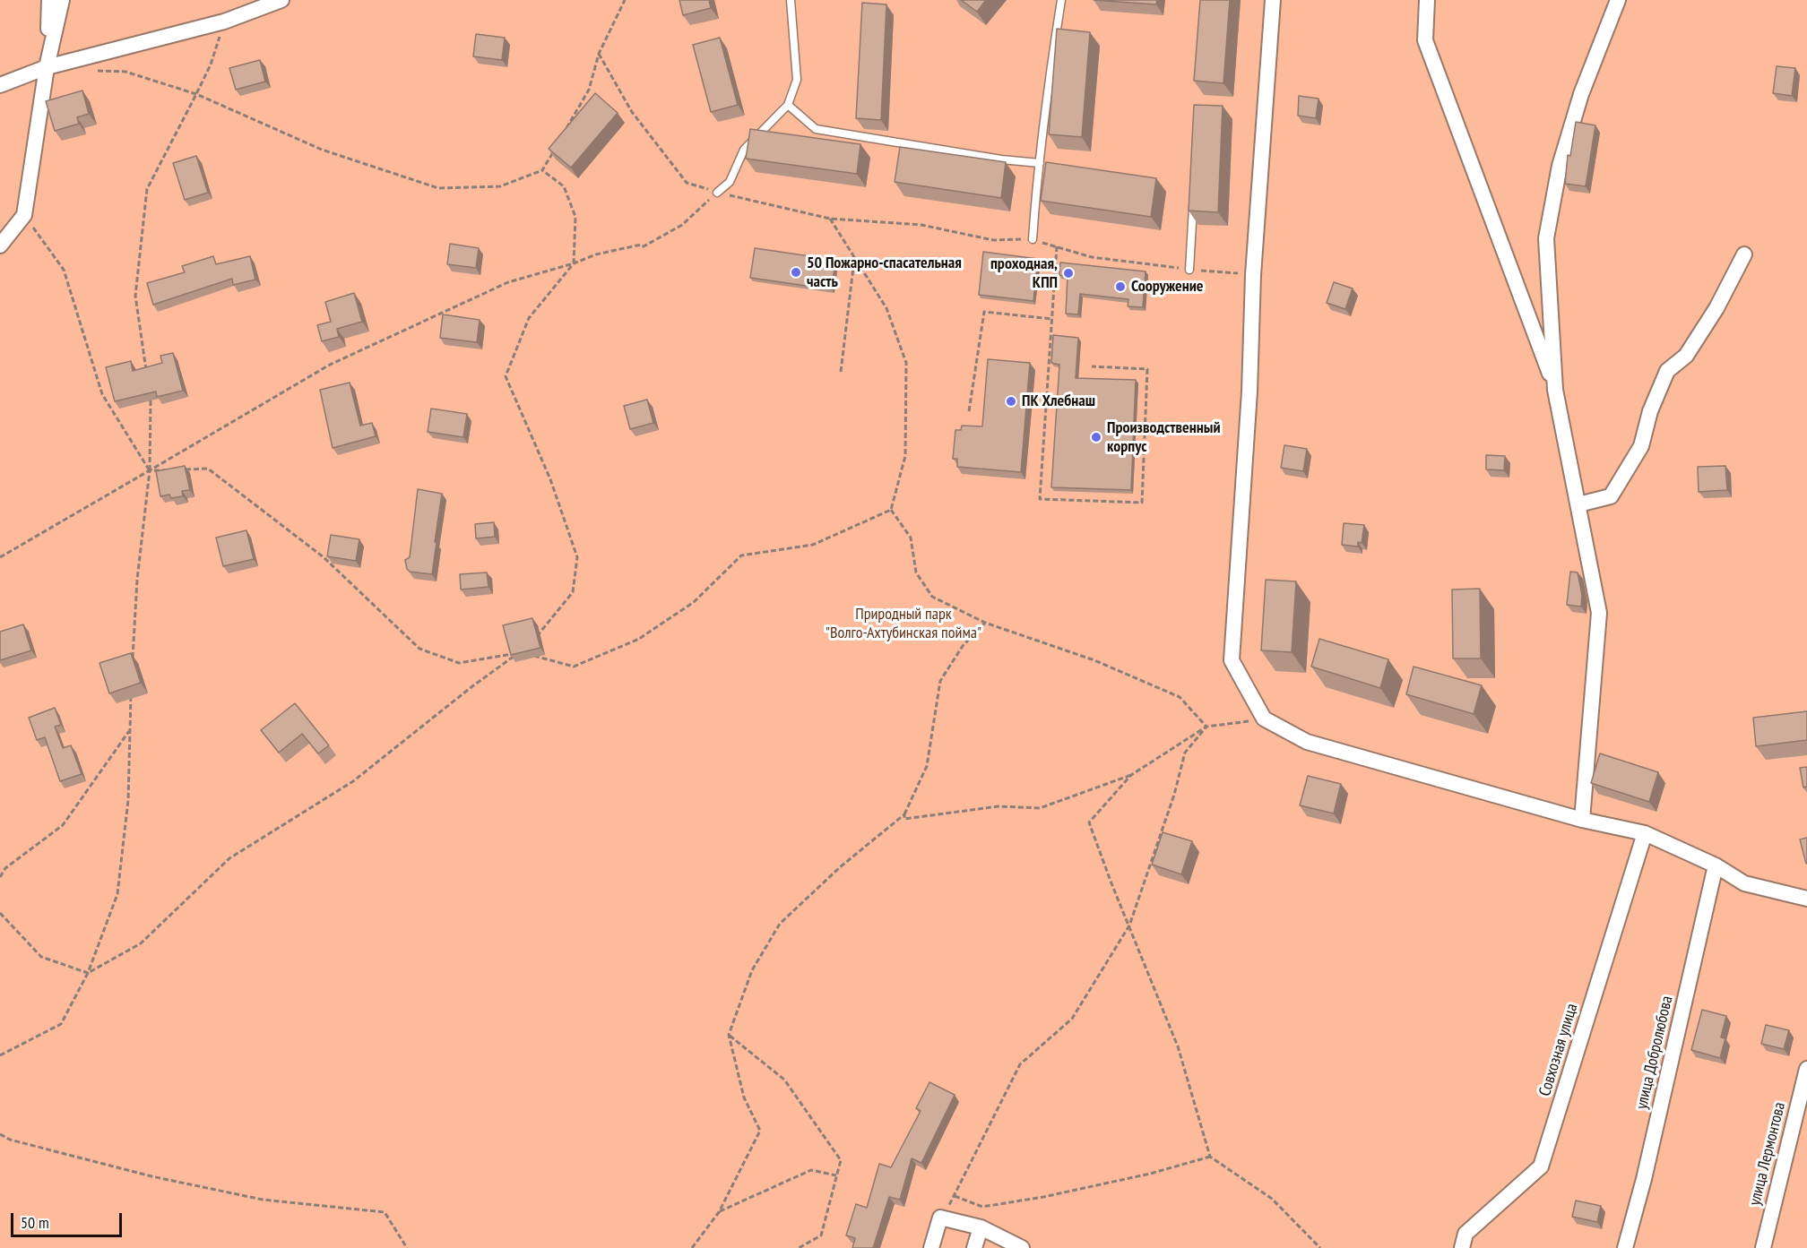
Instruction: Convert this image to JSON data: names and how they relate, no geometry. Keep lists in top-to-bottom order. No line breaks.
{"streets":{"street":["Совхозная улица","улица Добролюбова","улица Лермонтова"]},"parks":["Природный парк \"Волго-Ахтубинская пойма\""],"places":["50 Пожарно-спасательная часть","проходная, КПП","Сооружение","ПК Хлебнаш","Производственный корпус"],"scale_bar":"50 m"}
